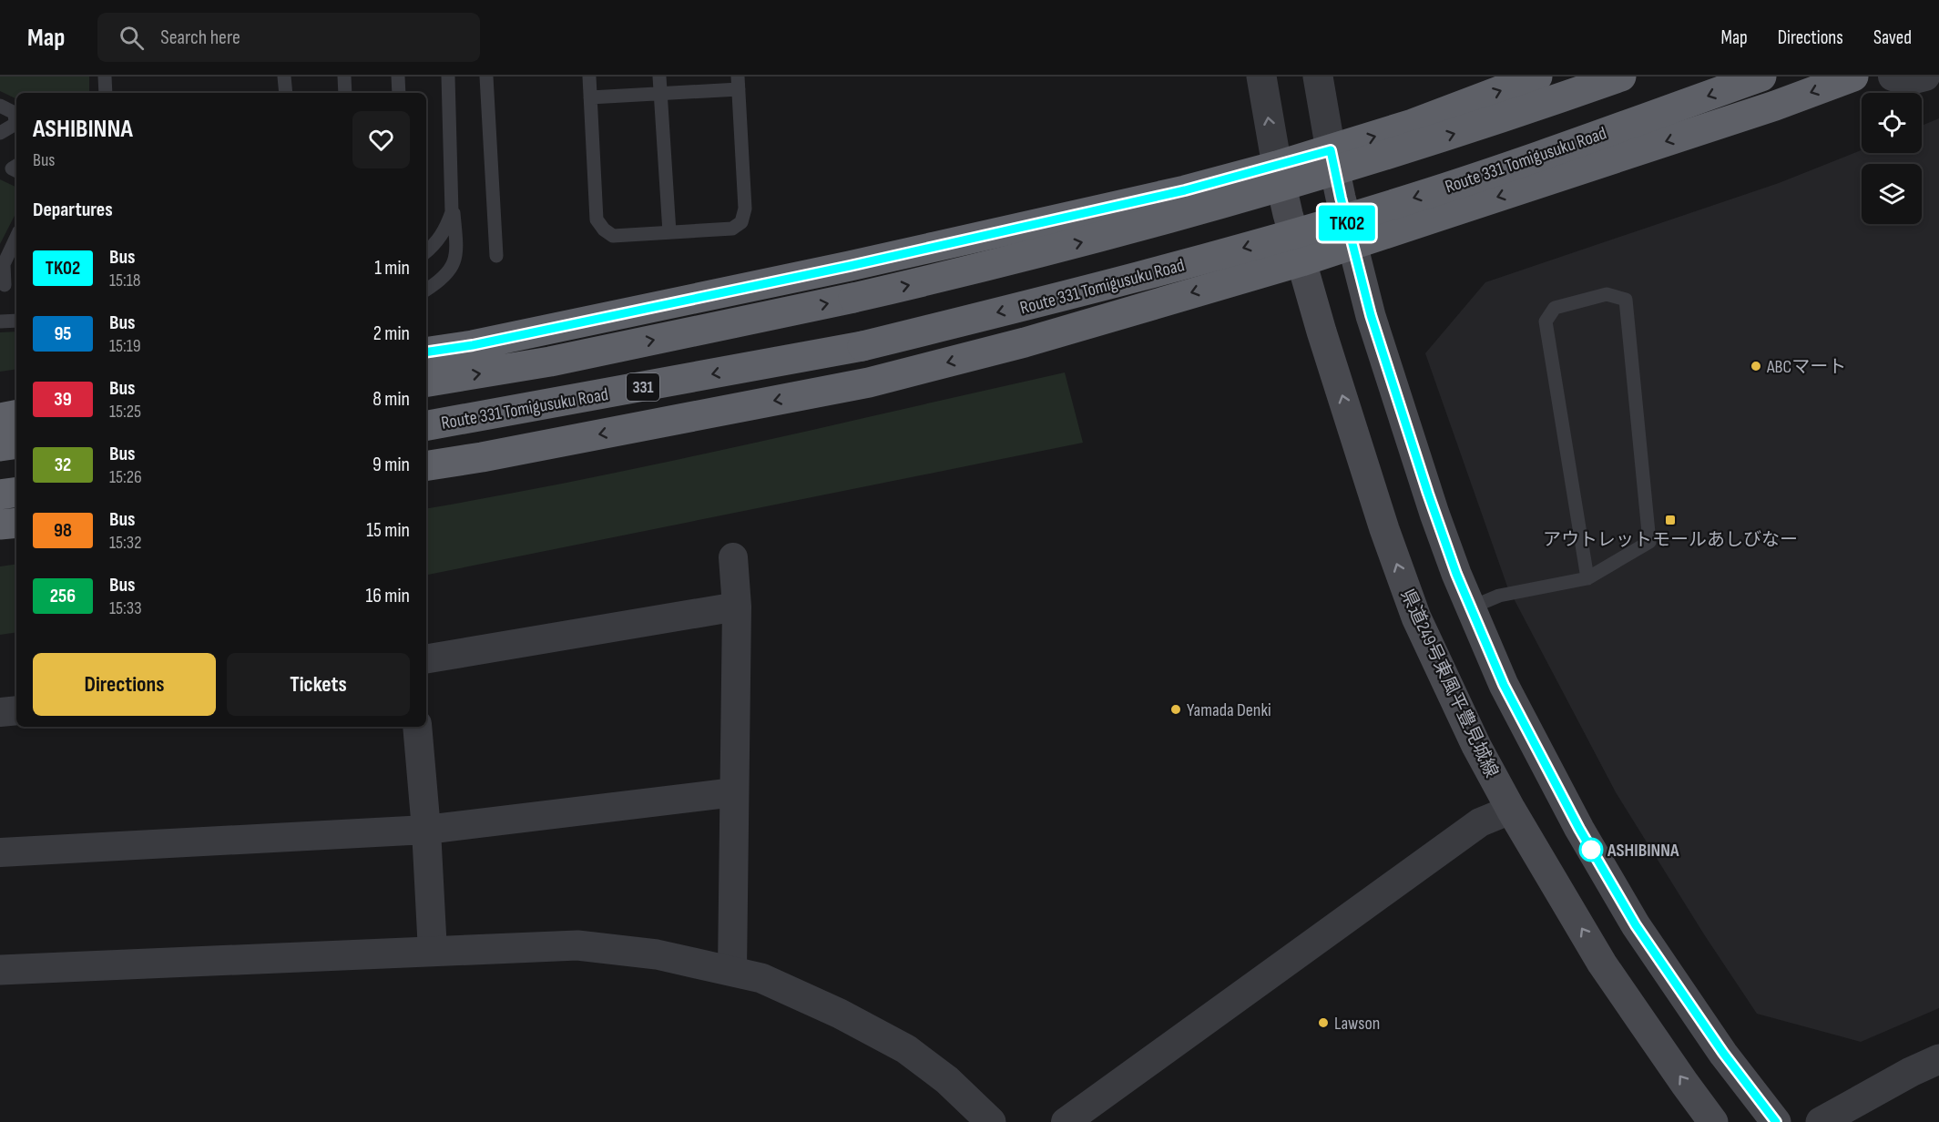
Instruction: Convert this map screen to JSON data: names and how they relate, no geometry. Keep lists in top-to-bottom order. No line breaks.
{"streets":{"highway":["Route 331 Tomigusuku Road","331"],"main road":["県道249号東風平豊見城線"]},"places":{"other":["ABCマート","Yamada Denki","ASHIBINNA","Lawson"],"transit":["アウトレットモールあしびなー"]},"lines":["bus line TK02"],"page":{"header":"Map","search":"Search here","nav":["Map","Directions","Saved"],"on_map":"TK02","heading":[["ASHIBINNA","Bus"],"Departures"],"list":[{"mark":"TK02","name":"Bus","note":"15:18","value":"1 min"},{"mark":"95","name":"Bus","note":"15:19","value":"2 min"},{"mark":"39","name":"Bus","note":"15:25","value":"8 min"},{"mark":"32","name":"Bus","note":"15:26","value":"9 min"},{"mark":"98","name":"Bus","note":"15:32","value":"15 min"},{"mark":"256","name":"Bus","note":"15:33","value":"16 min"}],"buttons":["Directions","Tickets"]}}
